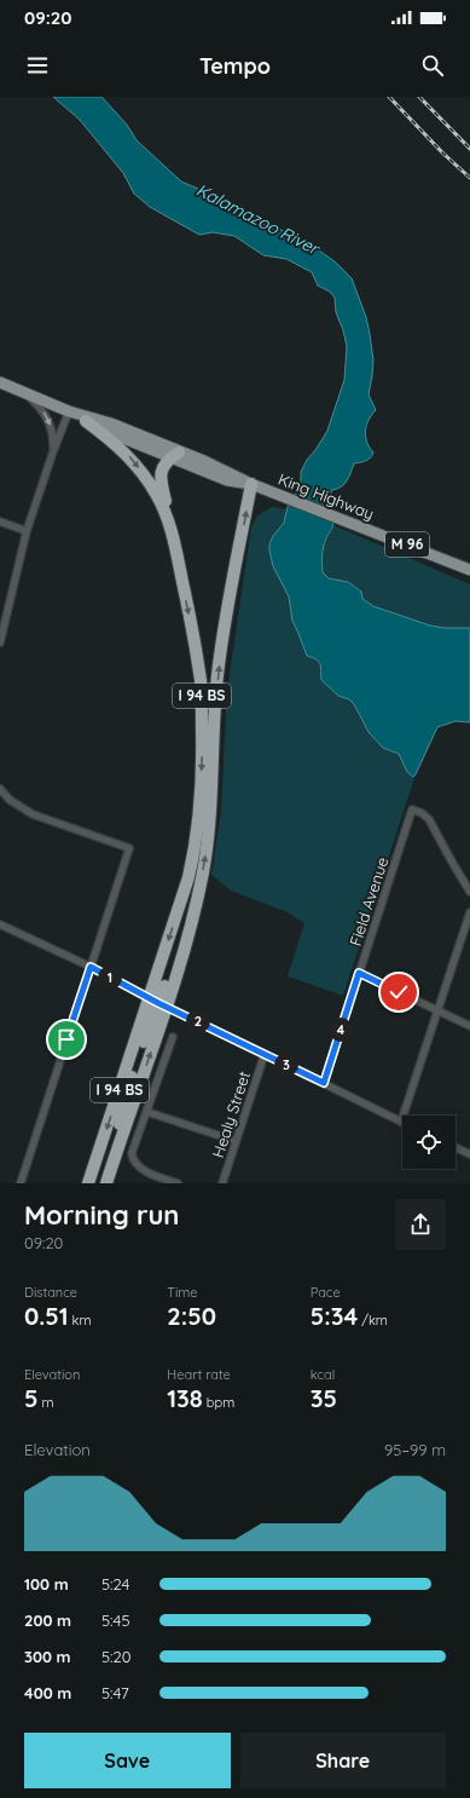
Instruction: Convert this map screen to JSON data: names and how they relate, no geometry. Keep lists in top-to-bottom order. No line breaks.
{"streets":{"highway":["I 94 BS"],"main road":["King Highway","M 96"],"street":["Field Avenue","Healy Street"]},"crossings":[["King Highway","I 94 BS"]],"water":["Kalamazoo River"],"page":{"status":"09:20","header":"Tempo","pins":["1","2","4","3"],"heading":["Morning run","09:20"],"stats":[["Distance","0.51 km"],["Time","2:50"],["Pace","5:34 /km"],["Elevation","5 m"],["Heart rate","138 bpm"],["kcal","35"]],"chart":["Elevation","95–99 m"],"list":[{"name":"100 m","note":"5:24"},{"name":"200 m","note":"5:45"},{"name":"300 m","note":"5:20"},{"name":"400 m","note":"5:47"}],"buttons":["Save","Share"]}}
